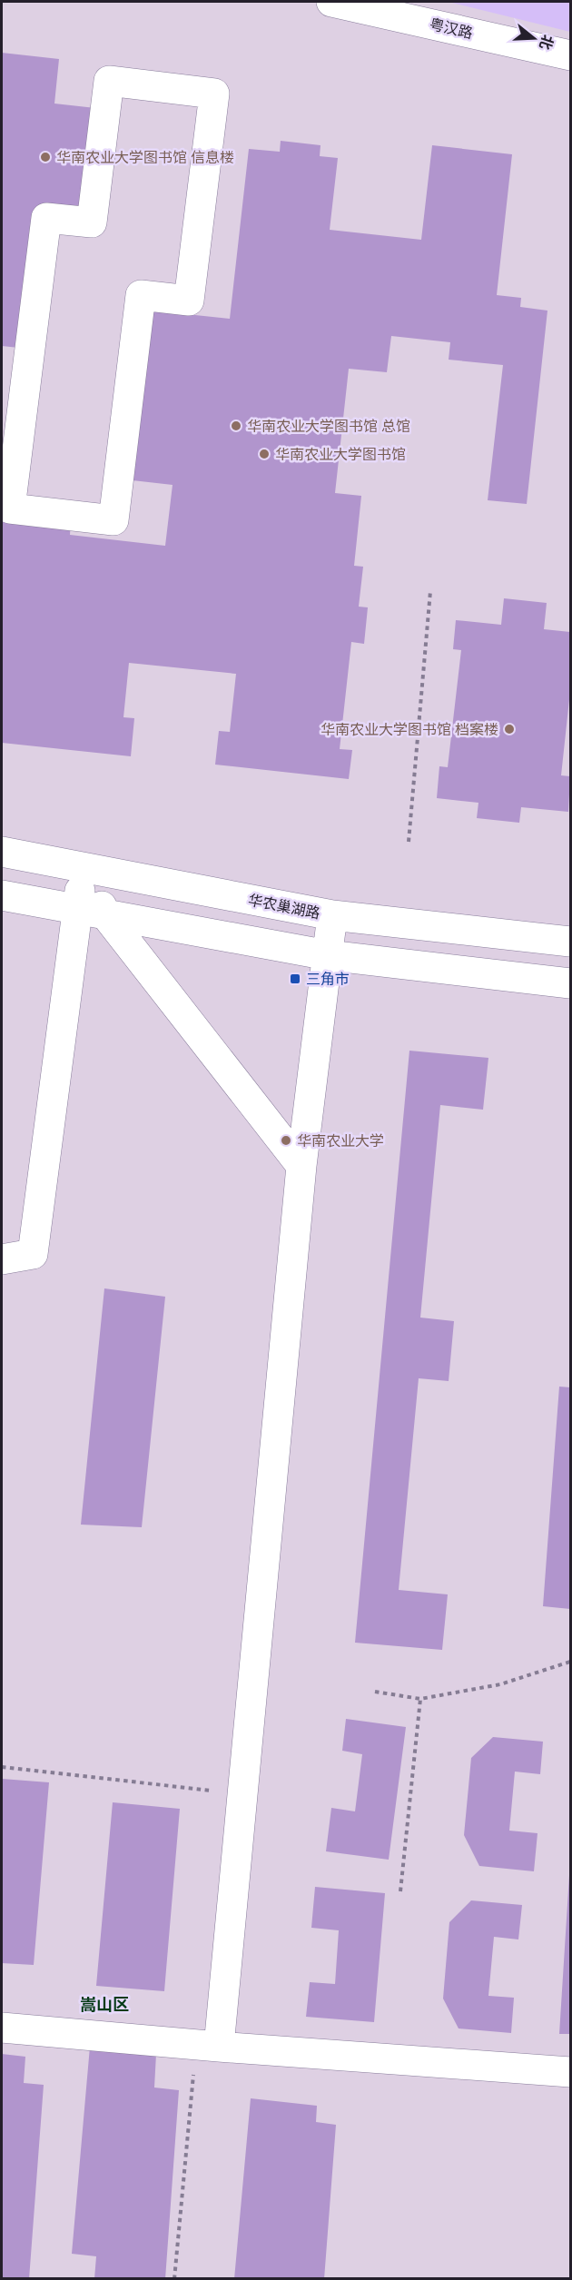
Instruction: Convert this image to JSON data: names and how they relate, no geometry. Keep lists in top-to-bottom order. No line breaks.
{"streets":{"street":["粤汉路","华农巢湖路"]},"districts":["嵩山区"],"places":{"other":["华南农业大学图书馆 信息楼","华南农业大学图书馆 总馆","华南农业大学图书馆","华南农业大学图书馆 档案楼","华南农业大学"],"transit":["三角市"]},"north":"right"}
